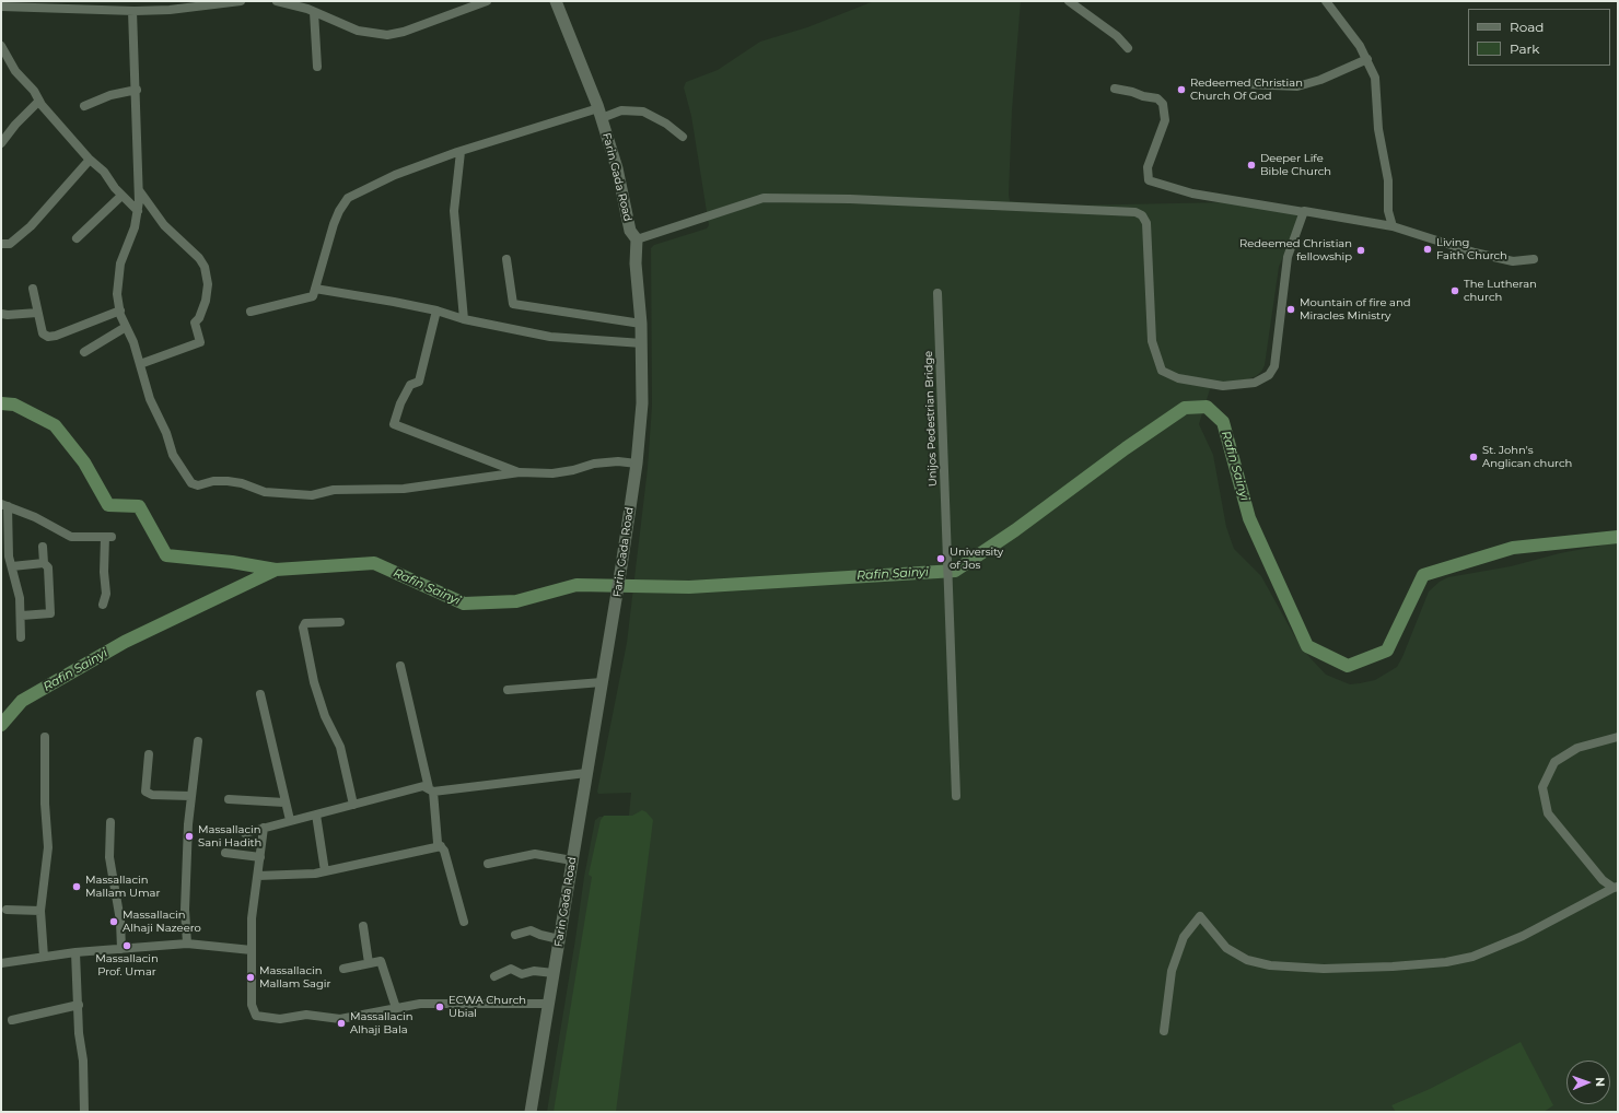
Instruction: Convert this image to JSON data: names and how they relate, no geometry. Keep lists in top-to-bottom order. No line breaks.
{"streets":{"main road":["Farin Gada Road"],"street":["Unijos Pedestrian Bridge"]},"water":["Rafin Sainyi"],"places":["Redeemed Christian Church Of God","Deeper Life Bible Church","Living Faith Church","Redeemed Christian fellowship","The Lutheran church","Mountain of fire and Miracles Ministry","St. John's Anglican church","University of Jos","Massallacin Sani Hadith","Massallacin Mallam Umar","Massallacin Alhaji Nazeero","Massallacin Prof. Umar","Massallacin Mallam Sagir","ECWA Church Ubial","Massallacin Alhaji Bala"],"legend":["Road","Park"],"north":"right"}
